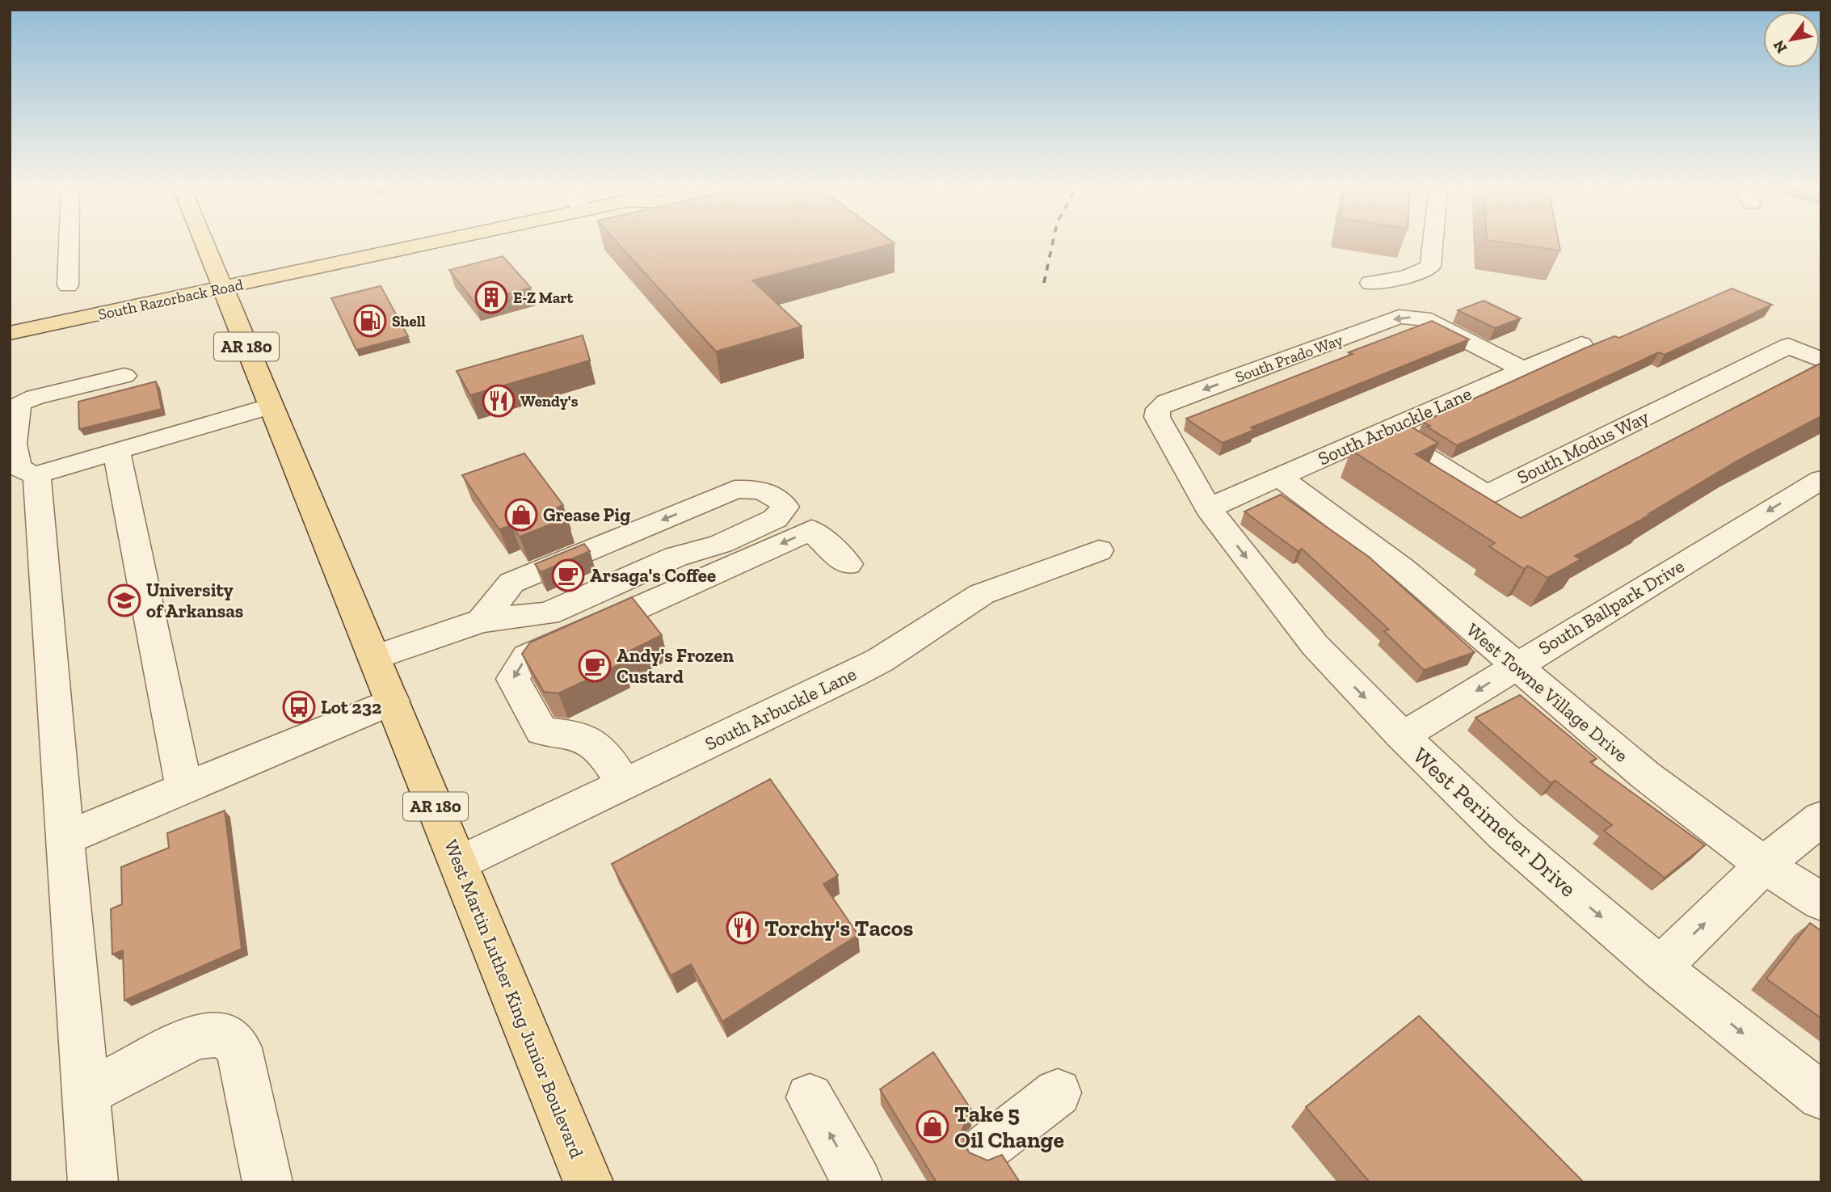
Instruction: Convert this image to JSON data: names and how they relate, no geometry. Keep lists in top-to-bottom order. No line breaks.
{"streets":{"main road":["South Razorback Road","AR 180","West Martin Luther King Junior Boulevard"],"street":["South Prado Way","South Arbuckle Lane","South Modus Way","South Ballpark Drive","West Towne Village Drive","West Perimeter Drive"]},"crossings":[["South Razorback Road","West Martin Luther King Junior Boulevard"],["South Prado Way","South Arbuckle Lane"],["South Prado Way","West Perimeter Drive"],["South Arbuckle Lane","South Modus Way"],["South Arbuckle Lane","West Towne Village Drive"],["South Arbuckle Lane","West Perimeter Drive"],["South Arbuckle Lane","West Martin Luther King Junior Boulevard"],["South Ballpark Drive","West Towne Village Drive"],["South Ballpark Drive","West Perimeter Drive"]],"one_way":["South Ballpark Drive","West Perimeter Drive"],"places":{"building":["E-Z Mart"],"fuel station":["Shell"],"restaurant":["Wendy's","Torchy's Tacos"],"shop":["Grease Pig","Take 5 Oil Change"],"cafe":["Arsaga's Coffee","Andy's Frozen Custard"],"school or university":["University of Arkansas"],"bus stop":["Lot 232"]},"north":"bottom left"}
